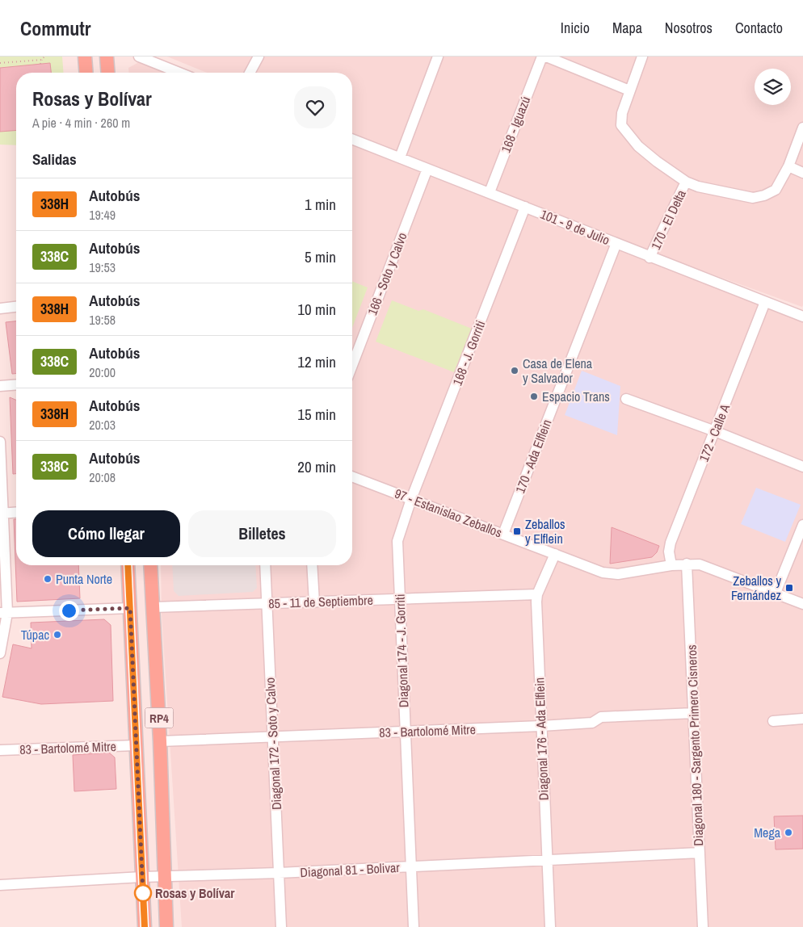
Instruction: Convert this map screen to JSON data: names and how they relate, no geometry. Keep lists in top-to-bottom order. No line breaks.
{"streets":{"main road":["RP4"],"street":["168 - Iguazú","170 - El Delta","101 - 9 de Julio","166 - Soto y Calvo","168 - J. Gorriti","172 - Calle A","170 - Ada Elflein","97 - Estanislao Zeballos","85 - 11 de Septiembre","Diagonal 174 - J. Gorriti","83 - Bartolomé Mitre","Diagonal 176 - Ada Elflein","Diagonal 172 - Soto y Calvo","Diagonal 180 - Sargento Primero Cisneros","Diagonal 81 - Bolivar"]},"crossings":[["168 - Iguazú","101 - 9 de Julio"],["170 - El Delta","101 - 9 de Julio"],["101 - 9 de Julio","166 - Soto y Calvo"],["101 - 9 de Julio","168 - J. Gorriti"],["101 - 9 de Julio","172 - Calle A"],["101 - 9 de Julio","170 - Ada Elflein"],["168 - J. Gorriti","97 - Estanislao Zeballos"],["168 - J. Gorriti","Diagonal 174 - J. Gorriti"],["172 - Calle A","97 - Estanislao Zeballos"],["170 - Ada Elflein","97 - Estanislao Zeballos"],["97 - Estanislao Zeballos","Diagonal 174 - J. Gorriti"],["97 - Estanislao Zeballos","Diagonal 176 - Ada Elflein"],["97 - Estanislao Zeballos","Diagonal 180 - Sargento Primero Cisneros"],["85 - 11 de Septiembre","Diagonal 174 - J. Gorriti"],["85 - 11 de Septiembre","RP4"],["85 - 11 de Septiembre","Diagonal 176 - Ada Elflein"],["85 - 11 de Septiembre","Diagonal 172 - Soto y Calvo"],["Diagonal 174 - J. Gorriti","83 - Bartolomé Mitre"],["Diagonal 174 - J. Gorriti","Diagonal 81 - Bolivar"],["RP4","83 - Bartolomé Mitre"],["RP4","Diagonal 81 - Bolivar"],["83 - Bartolomé Mitre","Diagonal 176 - Ada Elflein"],["83 - Bartolomé Mitre","Diagonal 172 - Soto y Calvo"],["83 - Bartolomé Mitre","Diagonal 180 - Sargento Primero Cisneros"],["Diagonal 176 - Ada Elflein","Diagonal 81 - Bolivar"],["Diagonal 172 - Soto y Calvo","Diagonal 81 - Bolivar"],["Diagonal 180 - Sargento Primero Cisneros","Diagonal 81 - Bolivar"]],"places":{"other":["Casa de Elena y Salvador","Espacio Trans","Punta Norte","Túpac","Mega","Rosas y Bolívar"],"transit":["Zeballos y Elflein","Zeballos y Fernández"]},"lines":["bus line 338H"],"page":{"header":"Commutr","nav":["Inicio","Mapa","Nosotros","Contacto"],"heading":[["Rosas y Bolívar","A pie · 4 min · 260 m"],"Salidas"],"list":[{"mark":"338H","name":"Autobús","note":"19:49","value":"1 min"},{"mark":"338C","name":"Autobús","note":"19:53","value":"5 min"},{"mark":"338H","name":"Autobús","note":"19:58","value":"10 min"},{"mark":"338C","name":"Autobús","note":"20:00","value":"12 min"},{"mark":"338H","name":"Autobús","note":"20:03","value":"15 min"},{"mark":"338C","name":"Autobús","note":"20:08","value":"20 min"}],"buttons":["Cómo llegar","Billetes"]}}
